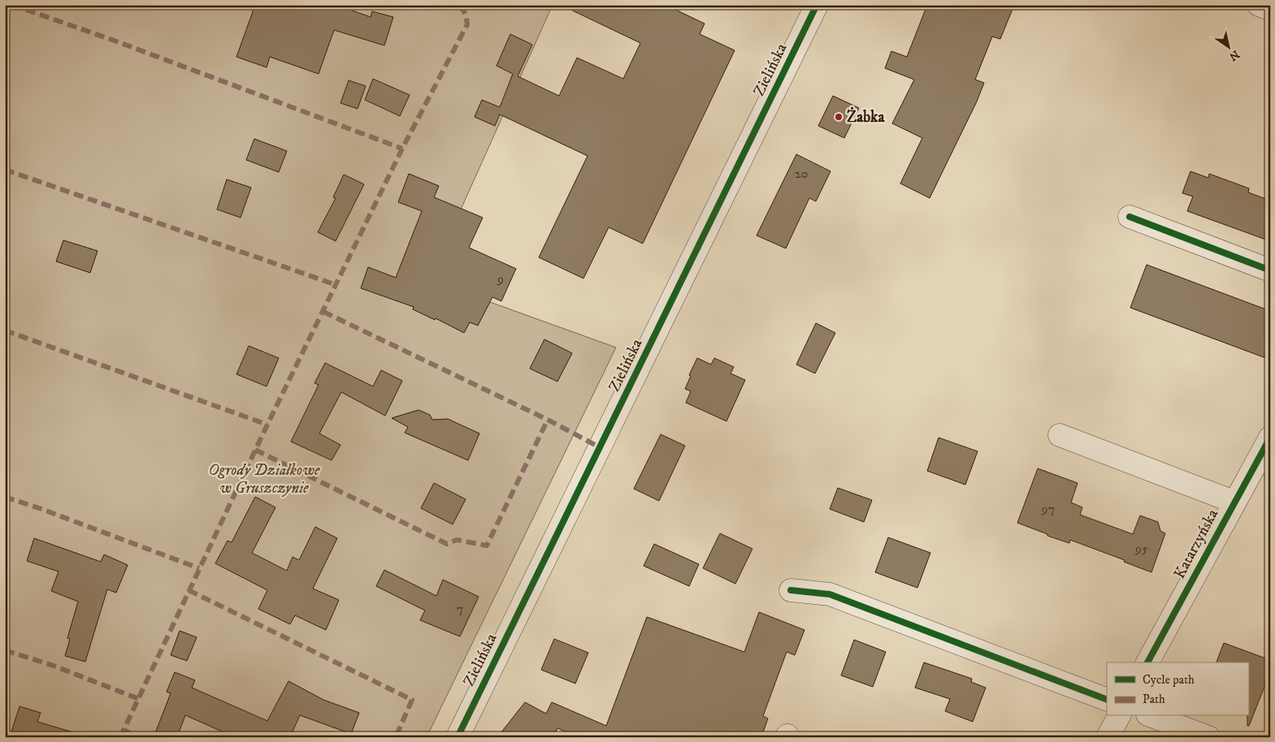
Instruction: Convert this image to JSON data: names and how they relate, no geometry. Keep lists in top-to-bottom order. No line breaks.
{"streets":{"street":["Zielińska","Katarzyńska"]},"parks":["Ogrody Działkowe w Gruszczynie"],"places":["Żabka"],"house_numbers":["20","9","97","95","7"],"legend":["Cycle path","Path"],"north":"bottom right"}
